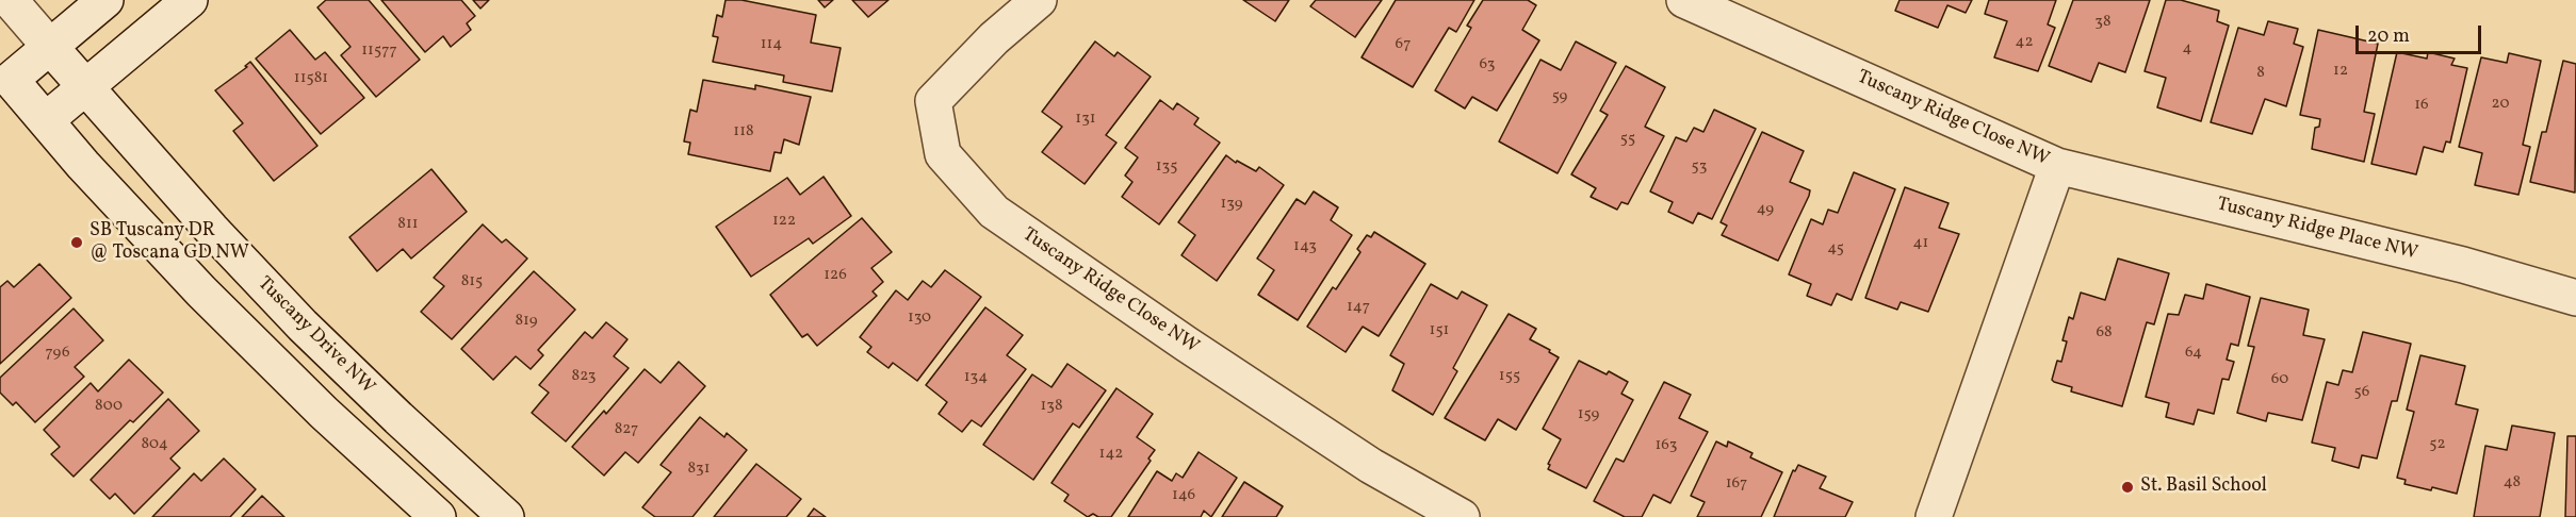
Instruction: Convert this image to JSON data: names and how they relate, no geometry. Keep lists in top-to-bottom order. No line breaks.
{"streets":{"street":["Tuscany Ridge Close NW","Tuscany Ridge Place NW","Tuscany Drive NW"]},"crossings":[["Tuscany Ridge Close NW","Tuscany Ridge Place NW"]],"places":["SB Tuscany DR @ Toscana GD NW","St. Basil School"],"house_numbers":["38","42","114","67","4","11577","63","12","8","11581","59","20","16","131","118","55","135","53","139","49","122","811","41","143","45","126","815","147","130","819","151","68","796","64","823","155","134","60","56","800","138","159","827","804","52","163","142","831","48","167","146"],"scale_bar":"20 m"}
